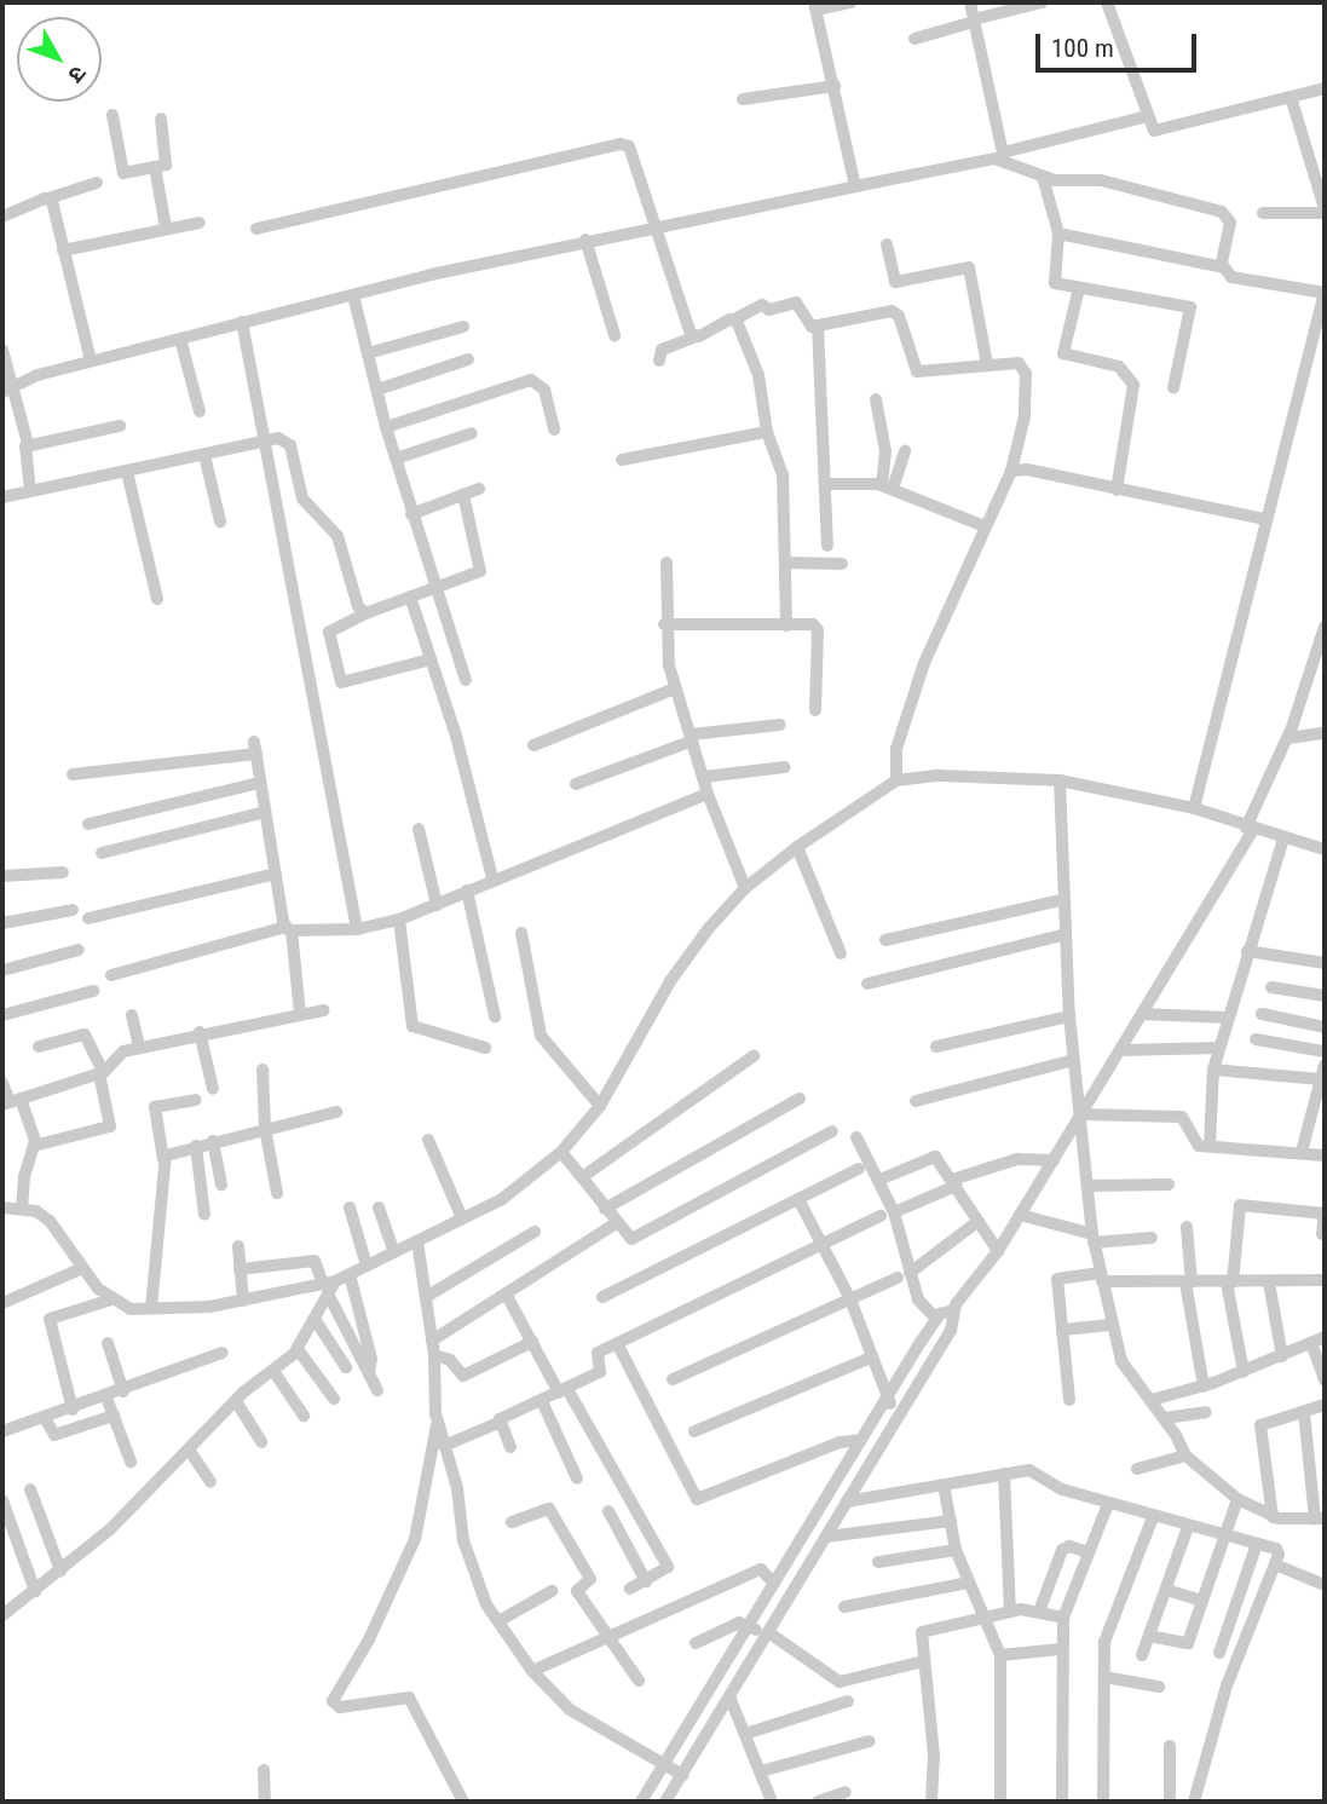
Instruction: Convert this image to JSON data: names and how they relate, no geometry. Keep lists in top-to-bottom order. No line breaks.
{"scale_bar":"100 m","north":"bottom right"}
